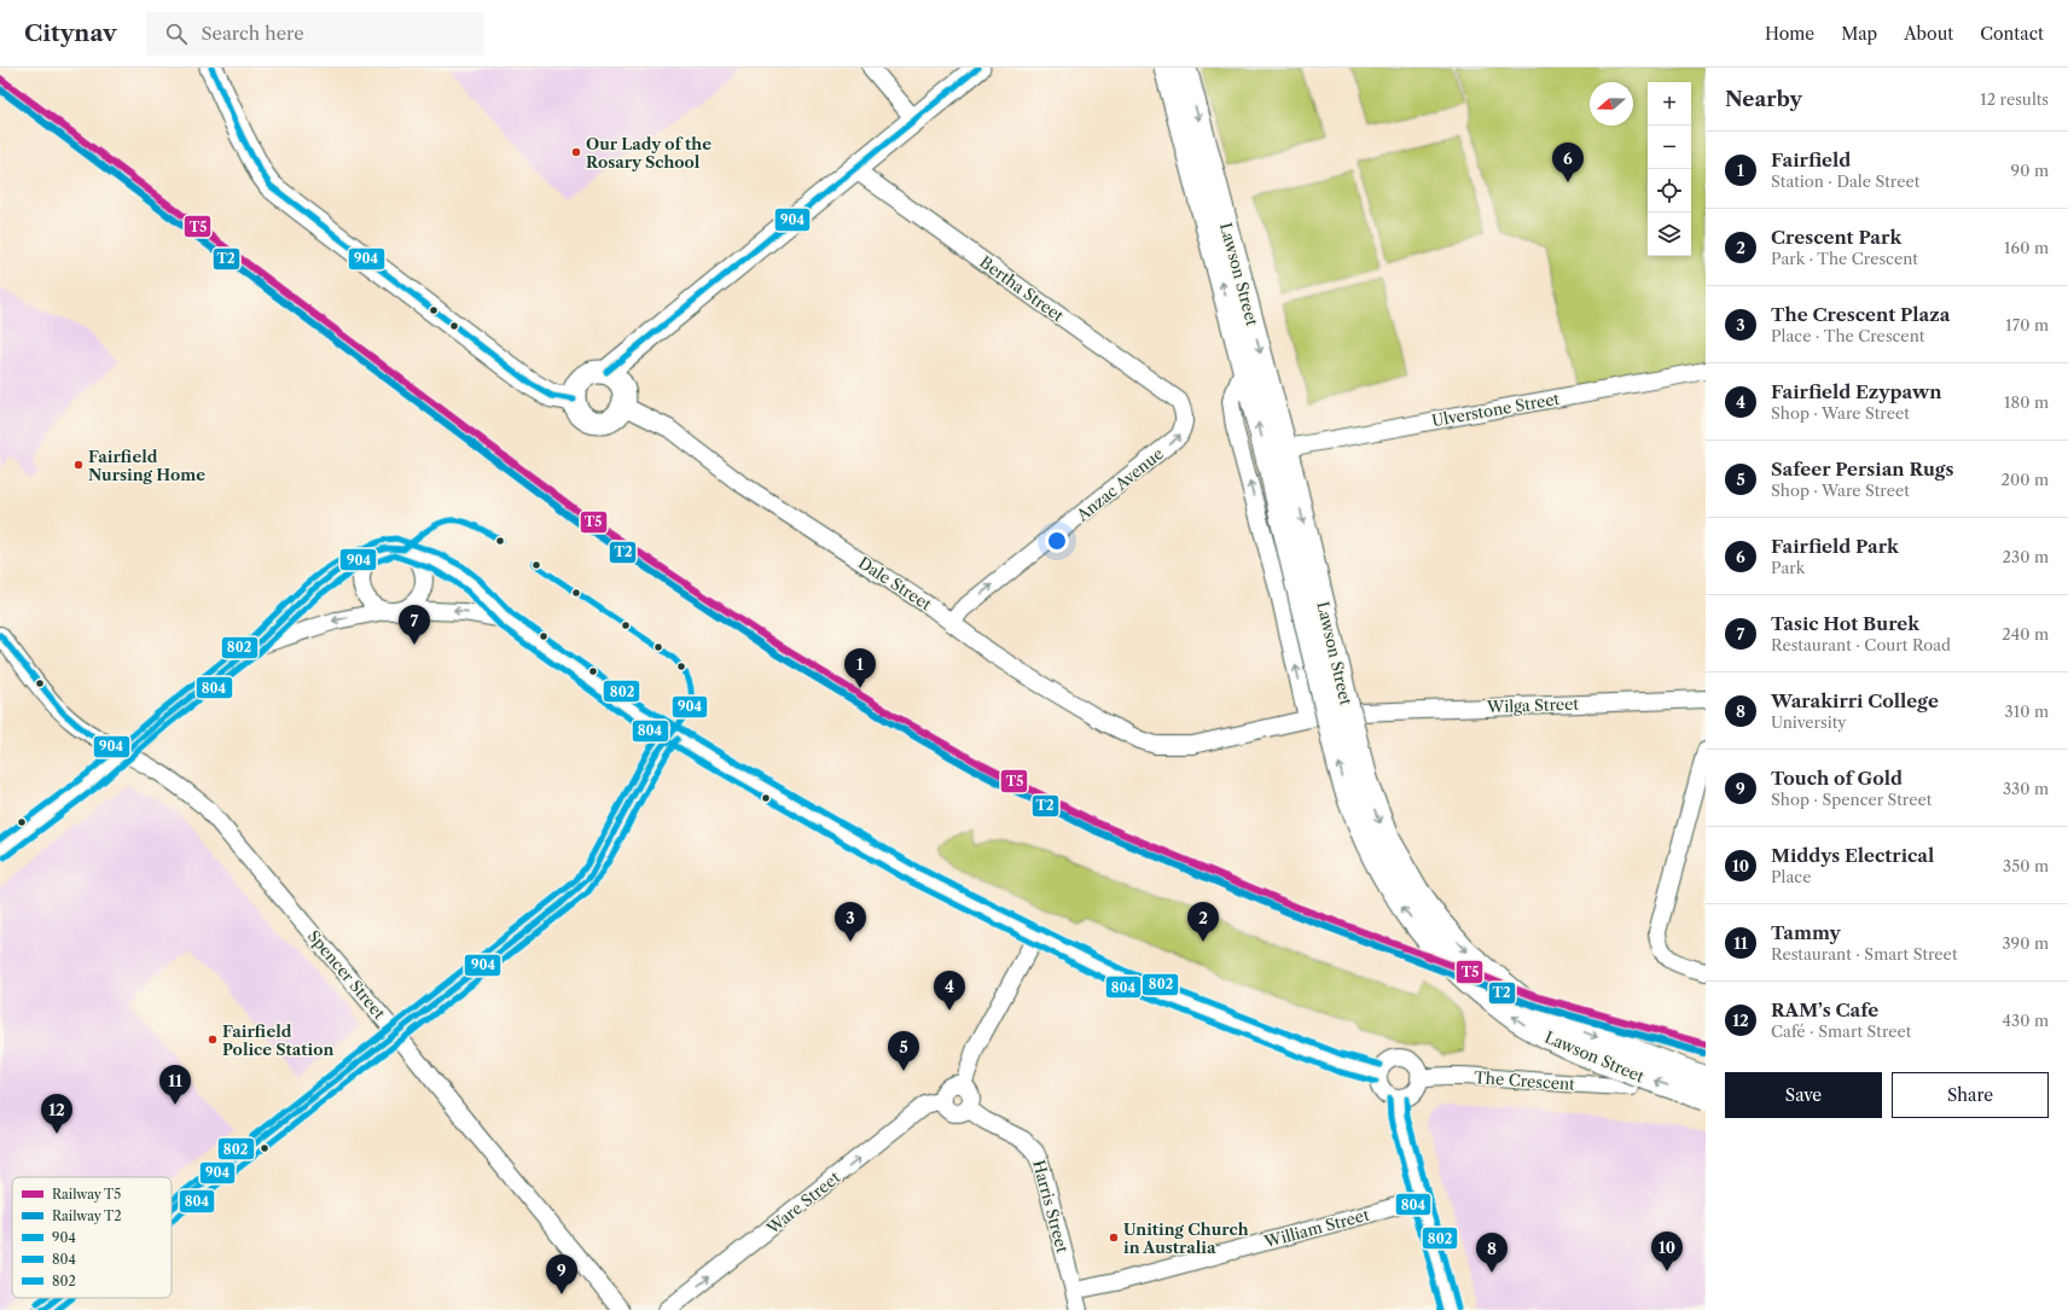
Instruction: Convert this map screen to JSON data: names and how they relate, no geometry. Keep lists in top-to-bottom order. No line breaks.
{"streets":{"main road":["Lawson Street"],"street":["Bertha Street","Ulverstone Street","Anzac Avenue","Dale Street","Wilga Street","Spencer Street","The Crescent","Ware Street","Harris Street","William Street"]},"crossings":[["Lawson Street","Ulverstone Street"],["Lawson Street","Dale Street"],["Bertha Street","Anzac Avenue"],["Anzac Avenue","Dale Street"],["Ware Street","Harris Street"],["Harris Street","William Street"]],"one_way":["Anzac Avenue","Ware Street"],"places":["Our Lady of the Rosary School","Fairfield Nursing Home","Fairfield Police Station","Uniting Church in Australia"],"lines":["transit line 904","rail line T5","rail line T2","transit line 802","transit line 804"],"legend":["Railway T5","Railway T2","904","804","802"],"north":"left","page":{"header":"Citynav","search":"Search here","nav":["Home","Map","About","Contact"],"heading":["Nearby","12 results"],"map_buttons":["+","−"],"list":[{"mark":"1","name":"Fairfield","note":"Station · Dale Street","value":"90 m"},{"mark":"2","name":"Crescent Park","note":"Park · The Crescent","value":"160 m"},{"mark":"3","name":"The Crescent Plaza","note":"Place · The Crescent","value":"170 m"},{"mark":"4","name":"Fairfield Ezypawn","note":"Shop · Ware Street","value":"180 m"},{"mark":"5","name":"Safeer Persian Rugs","note":"Shop · Ware Street","value":"200 m"},{"mark":"6","name":"Fairfield Park","note":"Park","value":"230 m"},{"mark":"7","name":"Tasic Hot Burek","note":"Restaurant · Court Road","value":"240 m"},{"mark":"8","name":"Warakirri College","note":"University","value":"310 m"},{"mark":"9","name":"Touch of Gold","note":"Shop · Spencer Street","value":"330 m"},{"mark":"10","name":"Middys Electrical","note":"Place","value":"350 m"},{"mark":"11","name":"Tammy","note":"Restaurant · Smart Street","value":"390 m"},{"mark":"12","name":"RAM’s Cafe","note":"Café · Smart Street","value":"430 m"}],"pins":["6","7","1","2","3","4","5","11","12","10","8","9"],"buttons":["Save","Share"]}}
